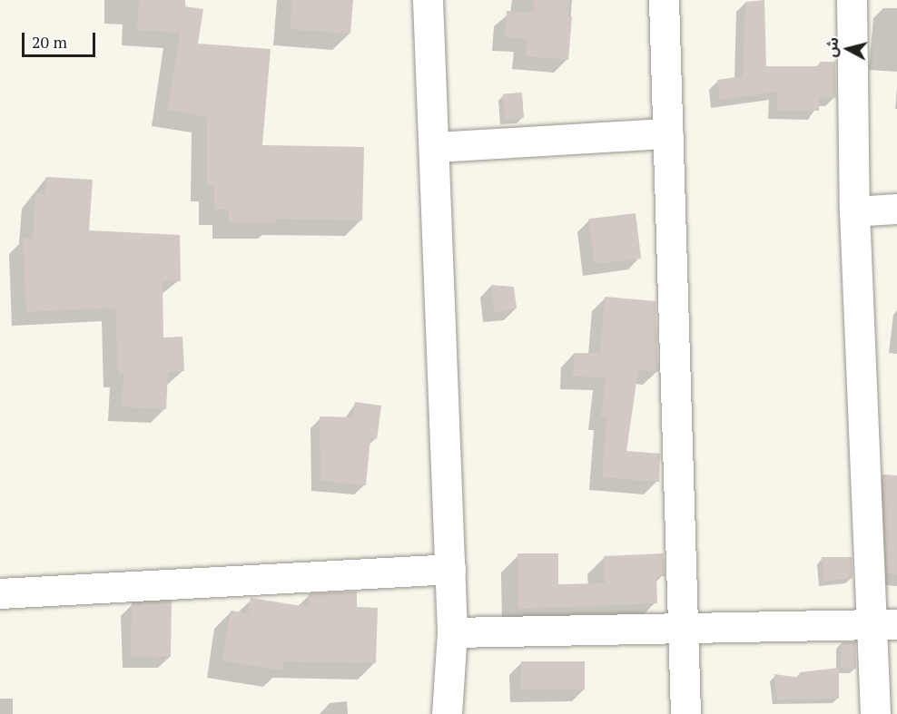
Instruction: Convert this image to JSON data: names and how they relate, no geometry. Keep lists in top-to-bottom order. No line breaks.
{"scale_bar":"20 m","north":"left"}
